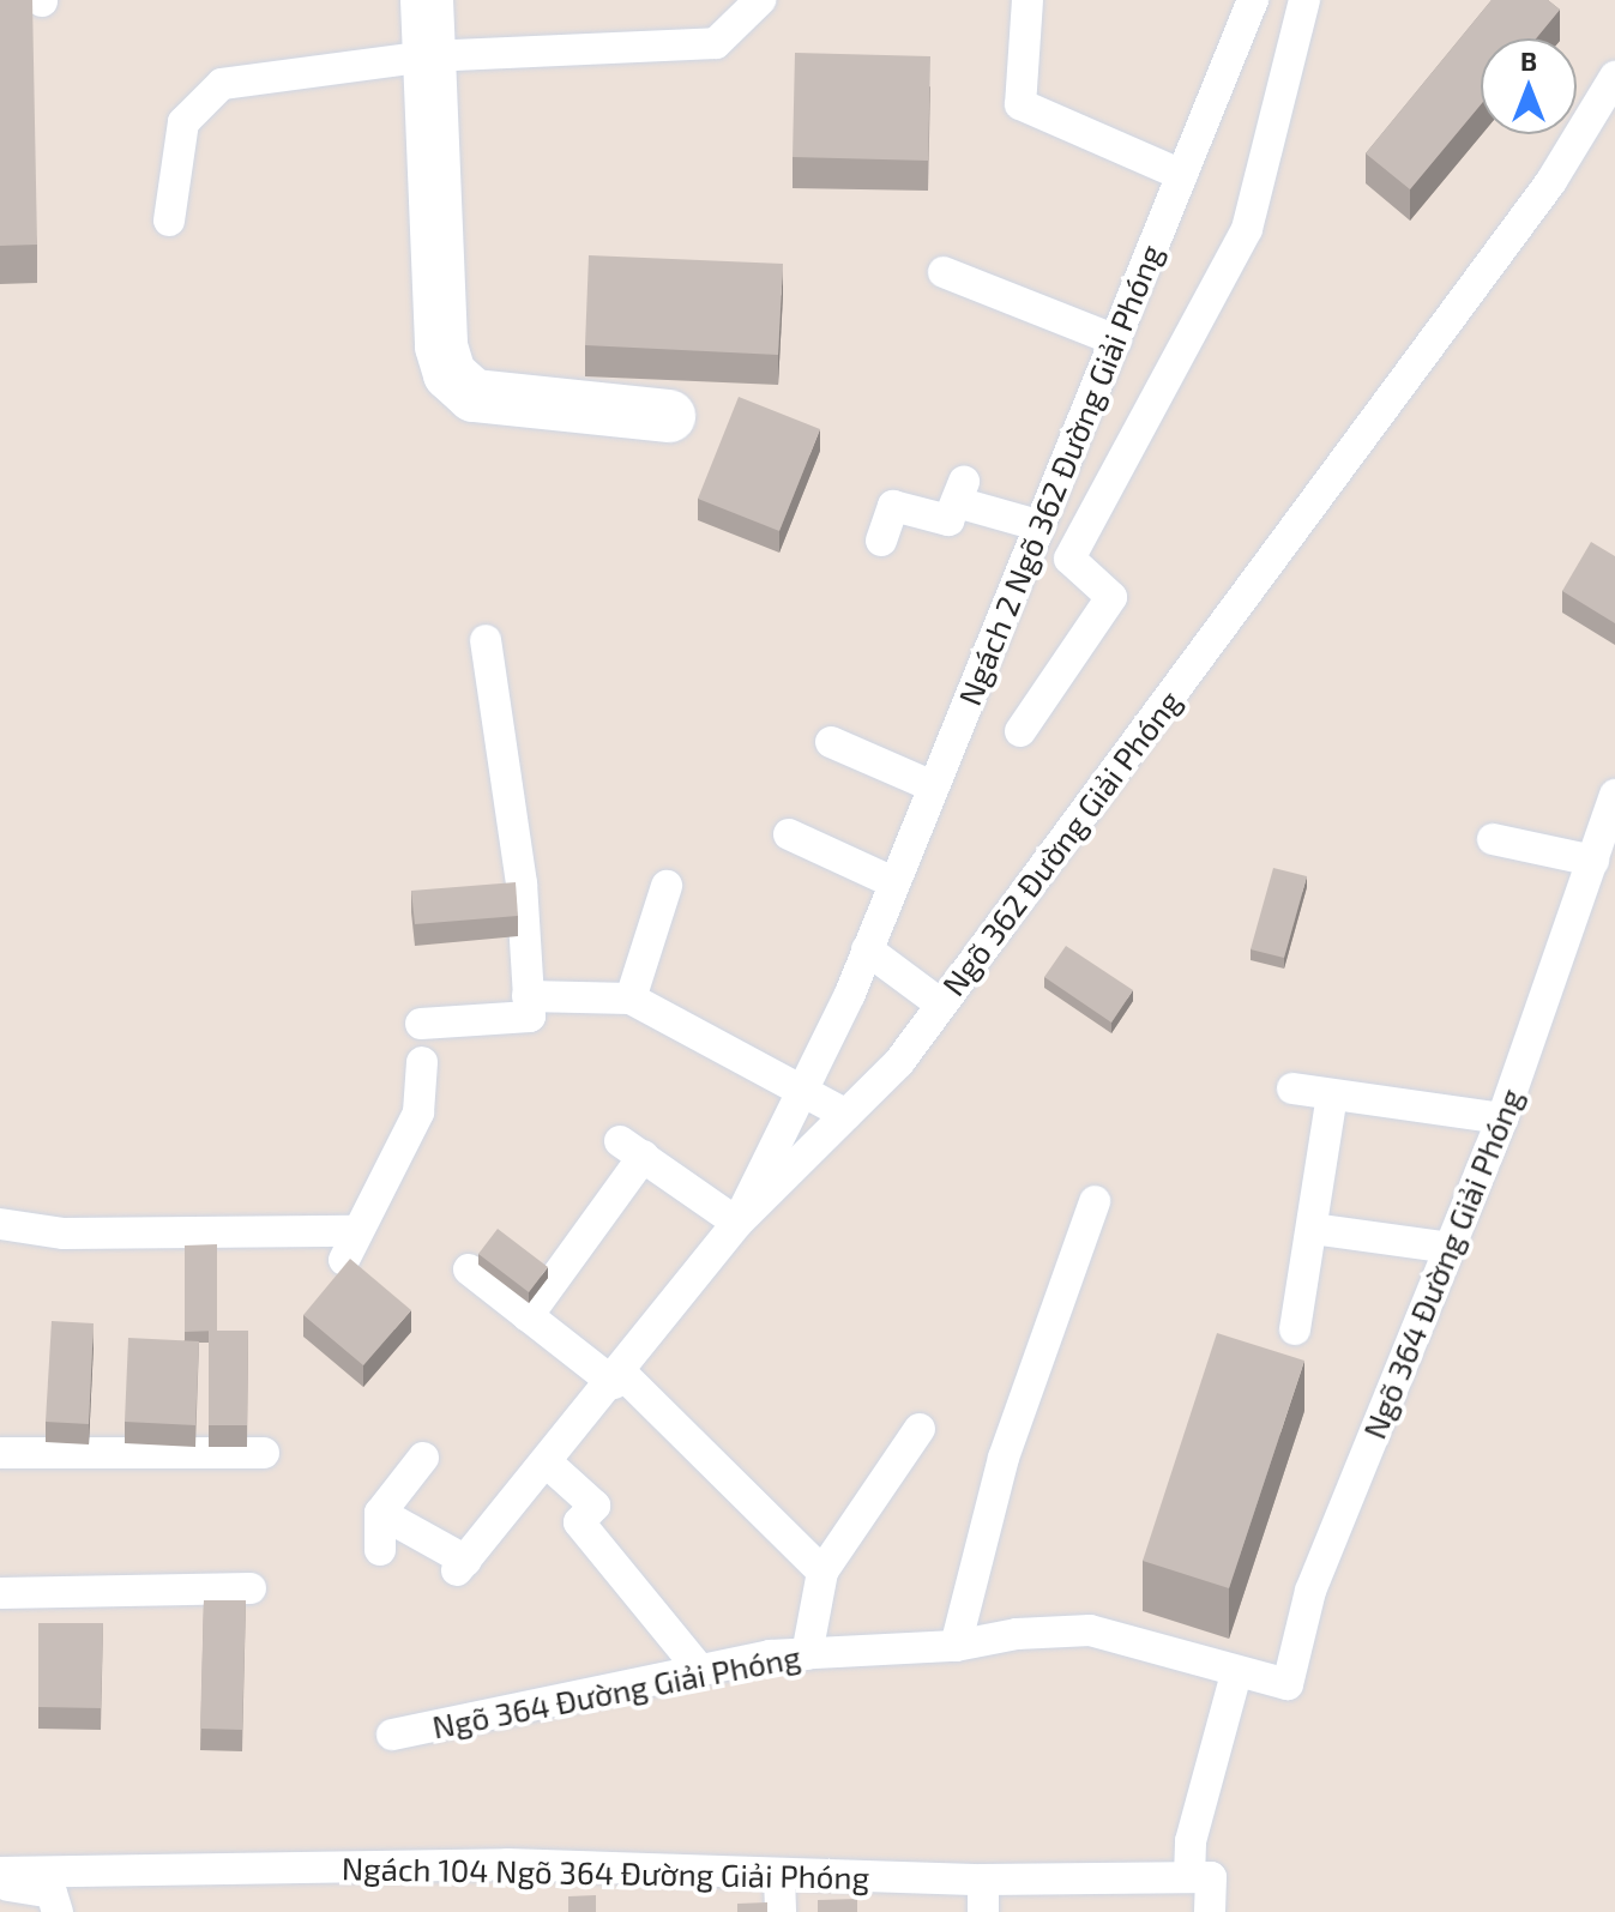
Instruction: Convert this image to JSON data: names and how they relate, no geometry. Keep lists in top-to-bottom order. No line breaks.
{"streets":{"lane":["Ngách 2 Ngõ 362 Đường Giải Phóng","Ngõ 362 Đường Giải Phóng","Ngõ 364 Đường Giải Phóng","Ngách 104 Ngõ 364 Đường Giải Phóng"]},"crossings":[["Ngách 2 Ngõ 362 Đường Giải Phóng","Ngõ 362 Đường Giải Phóng"]],"north":"top"}
